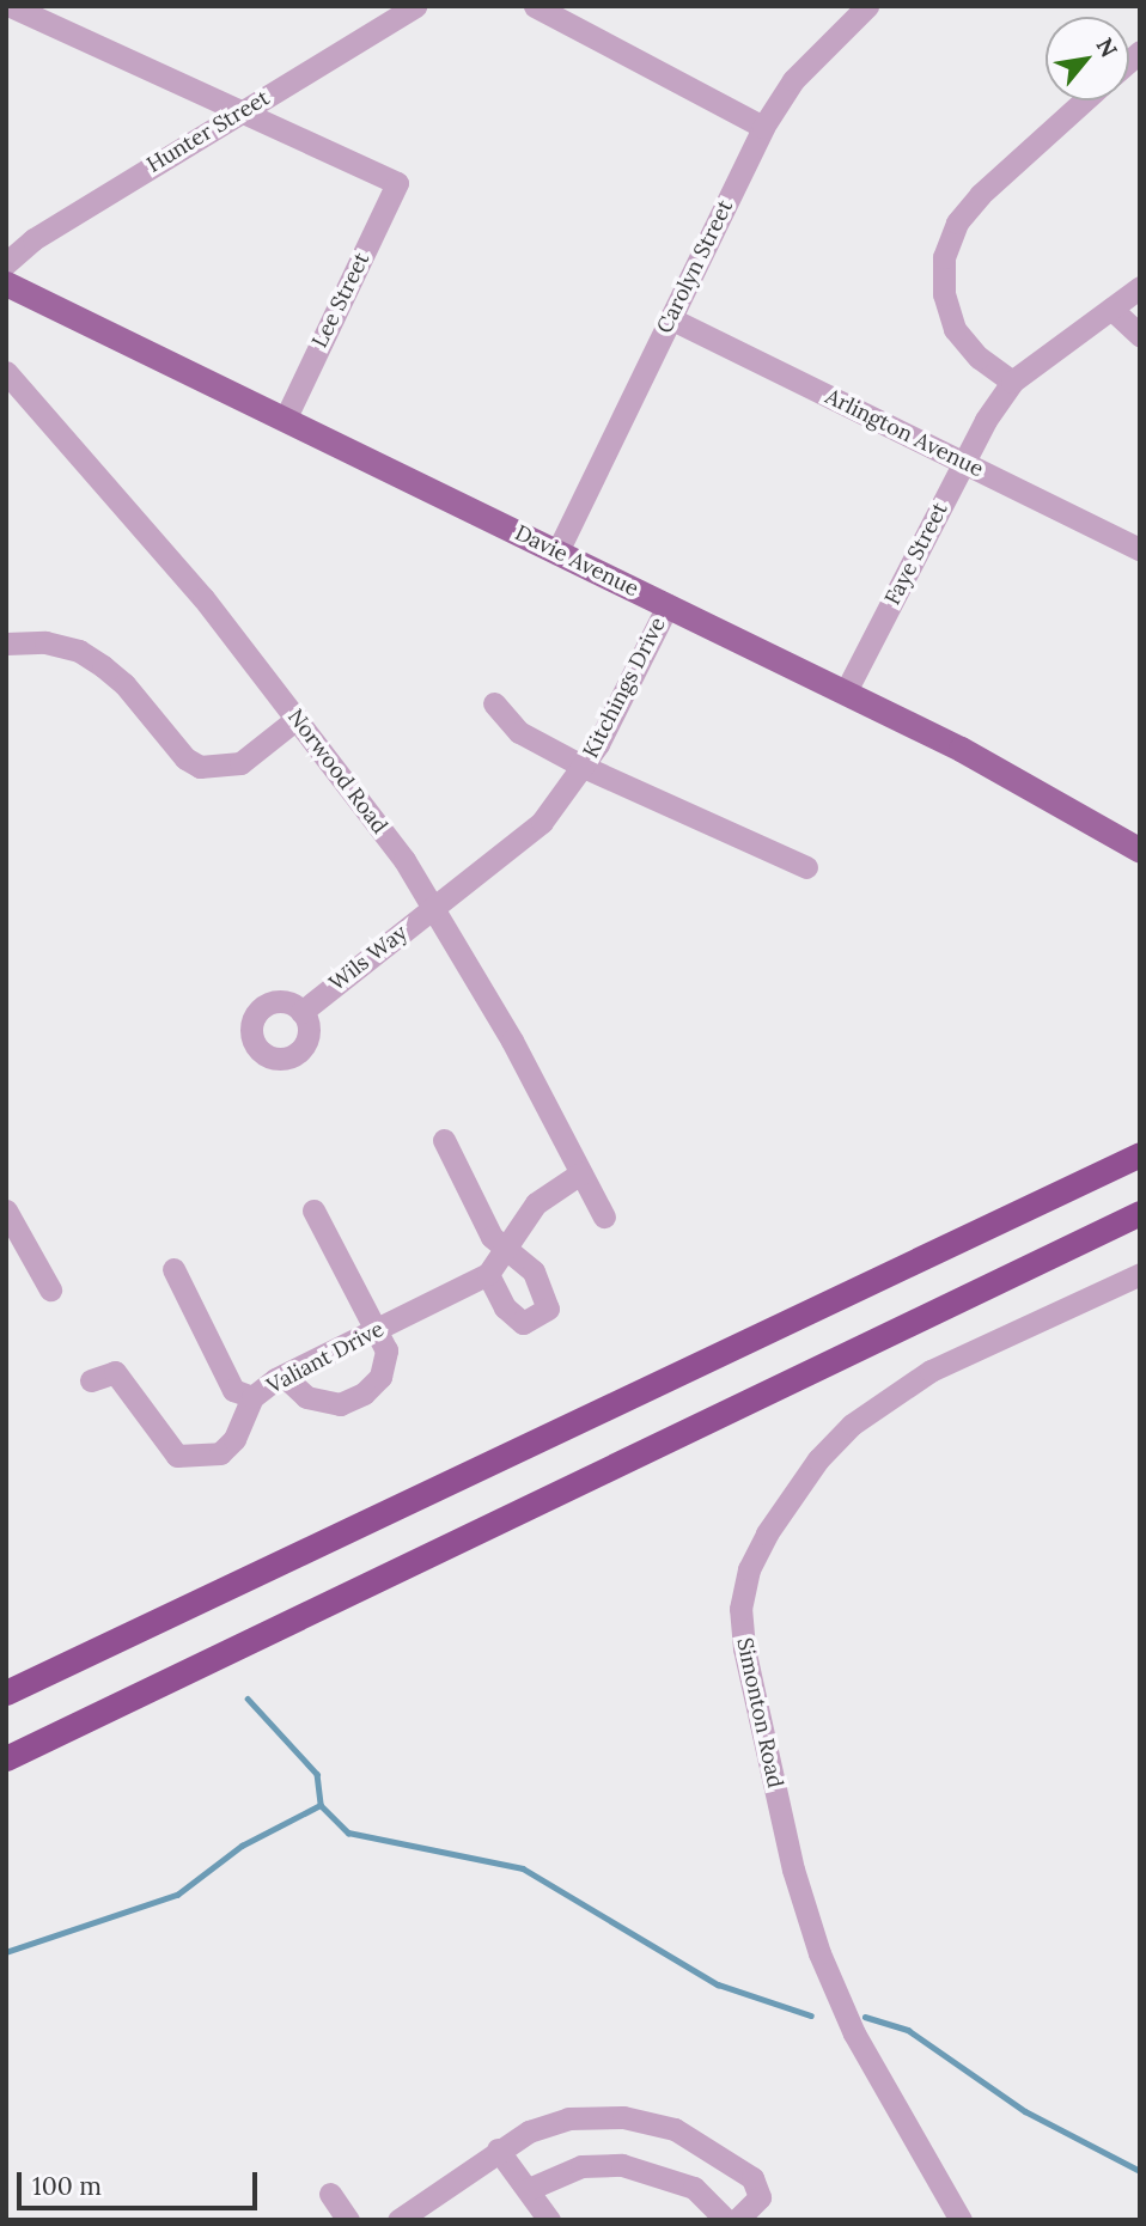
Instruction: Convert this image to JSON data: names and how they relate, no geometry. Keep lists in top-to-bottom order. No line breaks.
{"streets":{"main road":["Davie Avenue"],"street":["Hunter Street","Carolyn Street","Lee Street","Arlington Avenue","Faye Street","Kitchings Drive","Norwood Road","Wils Way","Valiant Drive","Simonton Road"]},"crossings":[["Hunter Street","Lee Street"],["Carolyn Street","Arlington Avenue"],["Carolyn Street","Davie Avenue"],["Lee Street","Davie Avenue"],["Arlington Avenue","Faye Street"],["Faye Street","Davie Avenue"],["Davie Avenue","Kitchings Drive"],["Kitchings Drive","Norwood Road"],["Kitchings Drive","Wils Way"],["Norwood Road","Wils Way"],["Norwood Road","Valiant Drive"]],"scale_bar":"100 m","north":"top right"}
